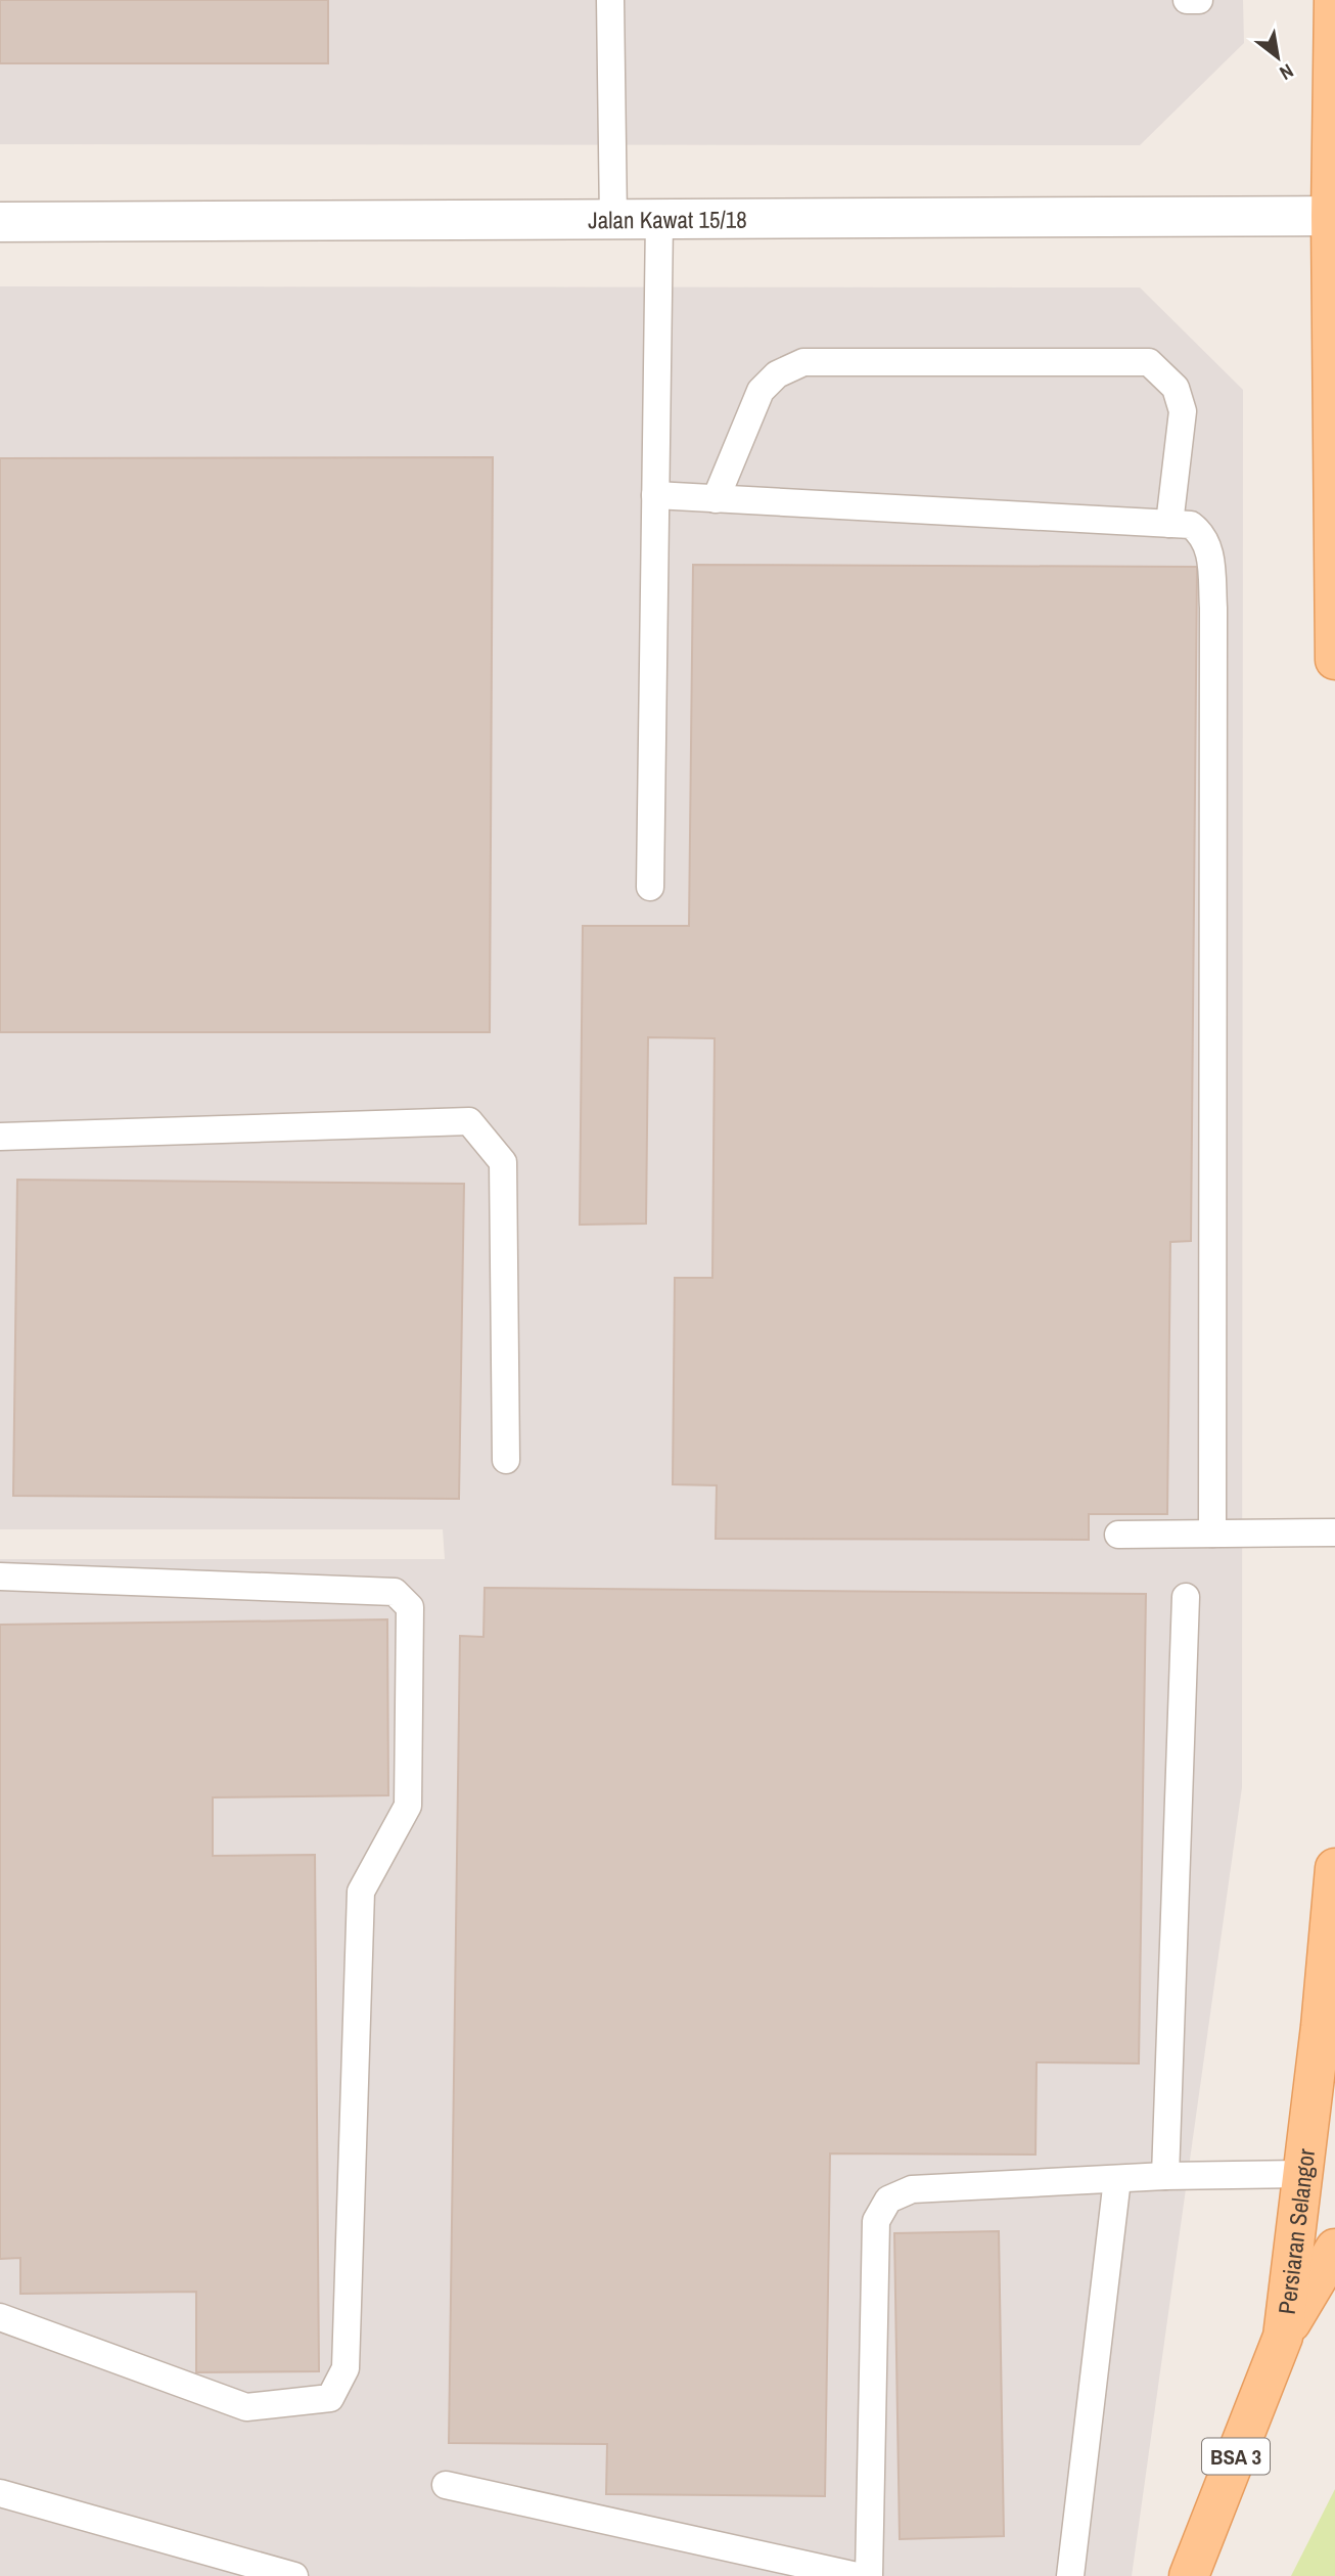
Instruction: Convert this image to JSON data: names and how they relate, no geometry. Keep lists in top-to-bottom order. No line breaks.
{"streets":{"main road":["Persiaran Selangor","BSA 3"],"street":["Jalan Kawat 15/18"]},"north":"bottom right"}
